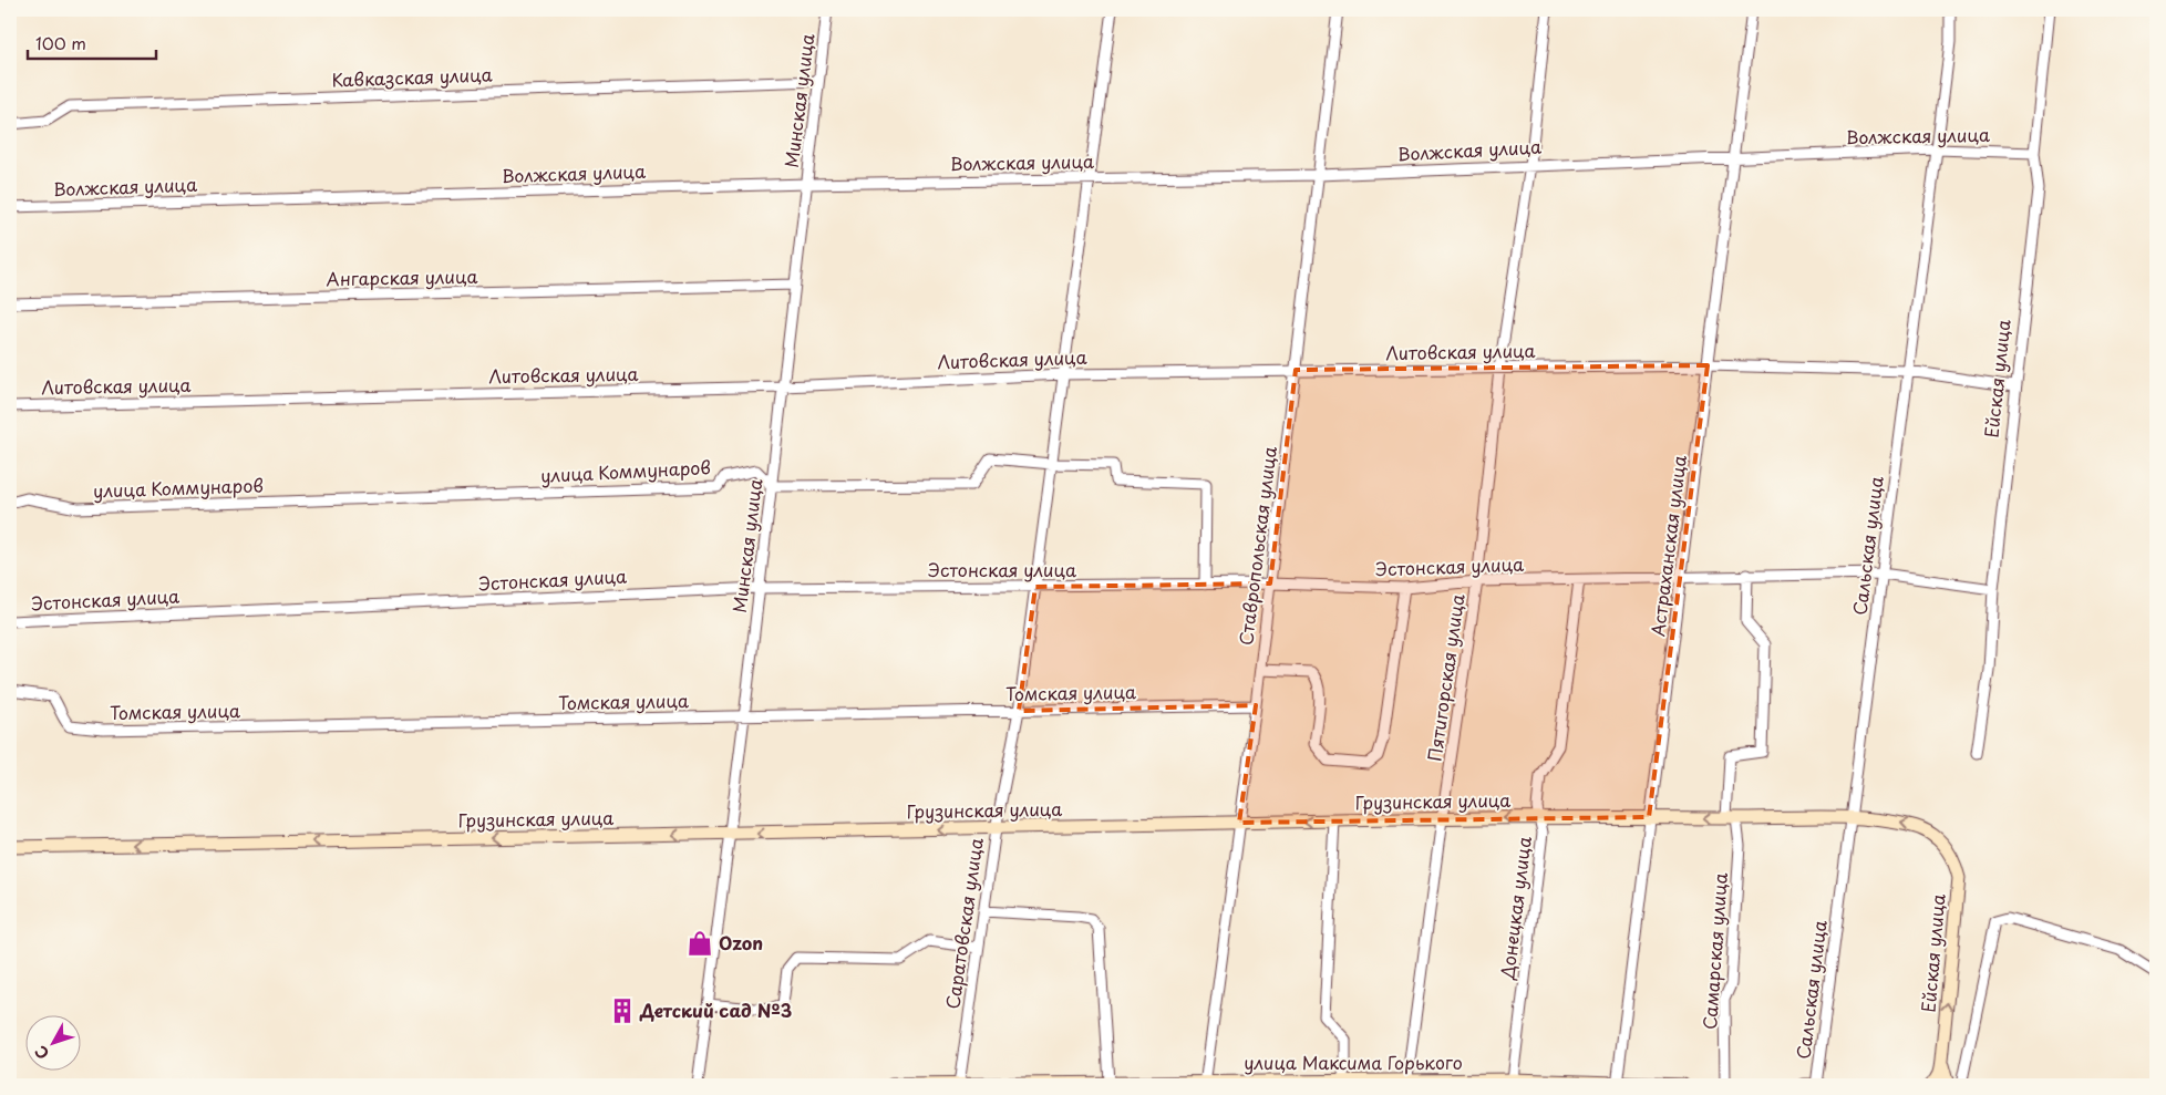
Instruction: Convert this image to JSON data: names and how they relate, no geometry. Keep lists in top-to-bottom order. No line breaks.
{"streets":{"main road":["Ейская улица","Грузинская улица","улица Максима Горького"],"street":["Кавказская улица","Минская улица","Волжская улица","Ангарская улица","Литовская улица","улица Коммунаров","Ставропольская улица","Астраханская улица","Сальская улица","Эстонская улица","Пятигорская улица","Томская улица","Донецкая улица","Саратовская улица","Самарская улица"]},"crossings":[["Кавказская улица","Минская улица"],["Минская улица","Волжская улица"],["Минская улица","Ангарская улица"],["Минская улица","Литовская улица"],["Минская улица","улица Коммунаров"],["Минская улица","Эстонская улица"],["Минская улица","Томская улица"],["Минская улица","Грузинская улица"],["Волжская улица","Ейская улица"],["Волжская улица","Ставропольская улица"],["Волжская улица","Астраханская улица"],["Волжская улица","Сальская улица"],["Волжская улица","Пятигорская улица"],["Волжская улица","Саратовская улица"],["Литовская улица","Ейская улица"],["Литовская улица","Ставропольская улица"],["Литовская улица","Астраханская улица"],["Литовская улица","Сальская улица"],["Литовская улица","Пятигорская улица"],["Литовская улица","Саратовская улица"],["Ейская улица","Эстонская улица"],["Ейская улица","Грузинская улица"],["Ставропольская улица","Эстонская улица"],["Ставропольская улица","Томская улица"],["Ставропольская улица","Грузинская улица"],["Ставропольская улица","улица Максима Горького"],["Астраханская улица","Эстонская улица"],["Астраханская улица","Грузинская улица"],["Астраханская улица","улица Максима Горького"],["Сальская улица","Эстонская улица"],["Сальская улица","Грузинская улица"],["Эстонская улица","Пятигорская улица"],["Эстонская улица","Донецкая улица"],["Эстонская улица","Саратовская улица"],["Эстонская улица","Самарская улица"],["Пятигорская улица","Грузинская улица"],["Пятигорская улица","улица Максима Горького"],["Томская улица","Саратовская улица"],["Грузинская улица","Донецкая улица"],["Грузинская улица","Саратовская улица"],["Грузинская улица","Самарская улица"],["Донецкая улица","улица Максима Горького"],["Саратовская улица","улица Максима Горького"]],"one_way":["Грузинская улица"],"places":{"shop":["Ozon"],"building":["Детский сад №3"]},"scale_bar":"100 m","north":"bottom left"}
